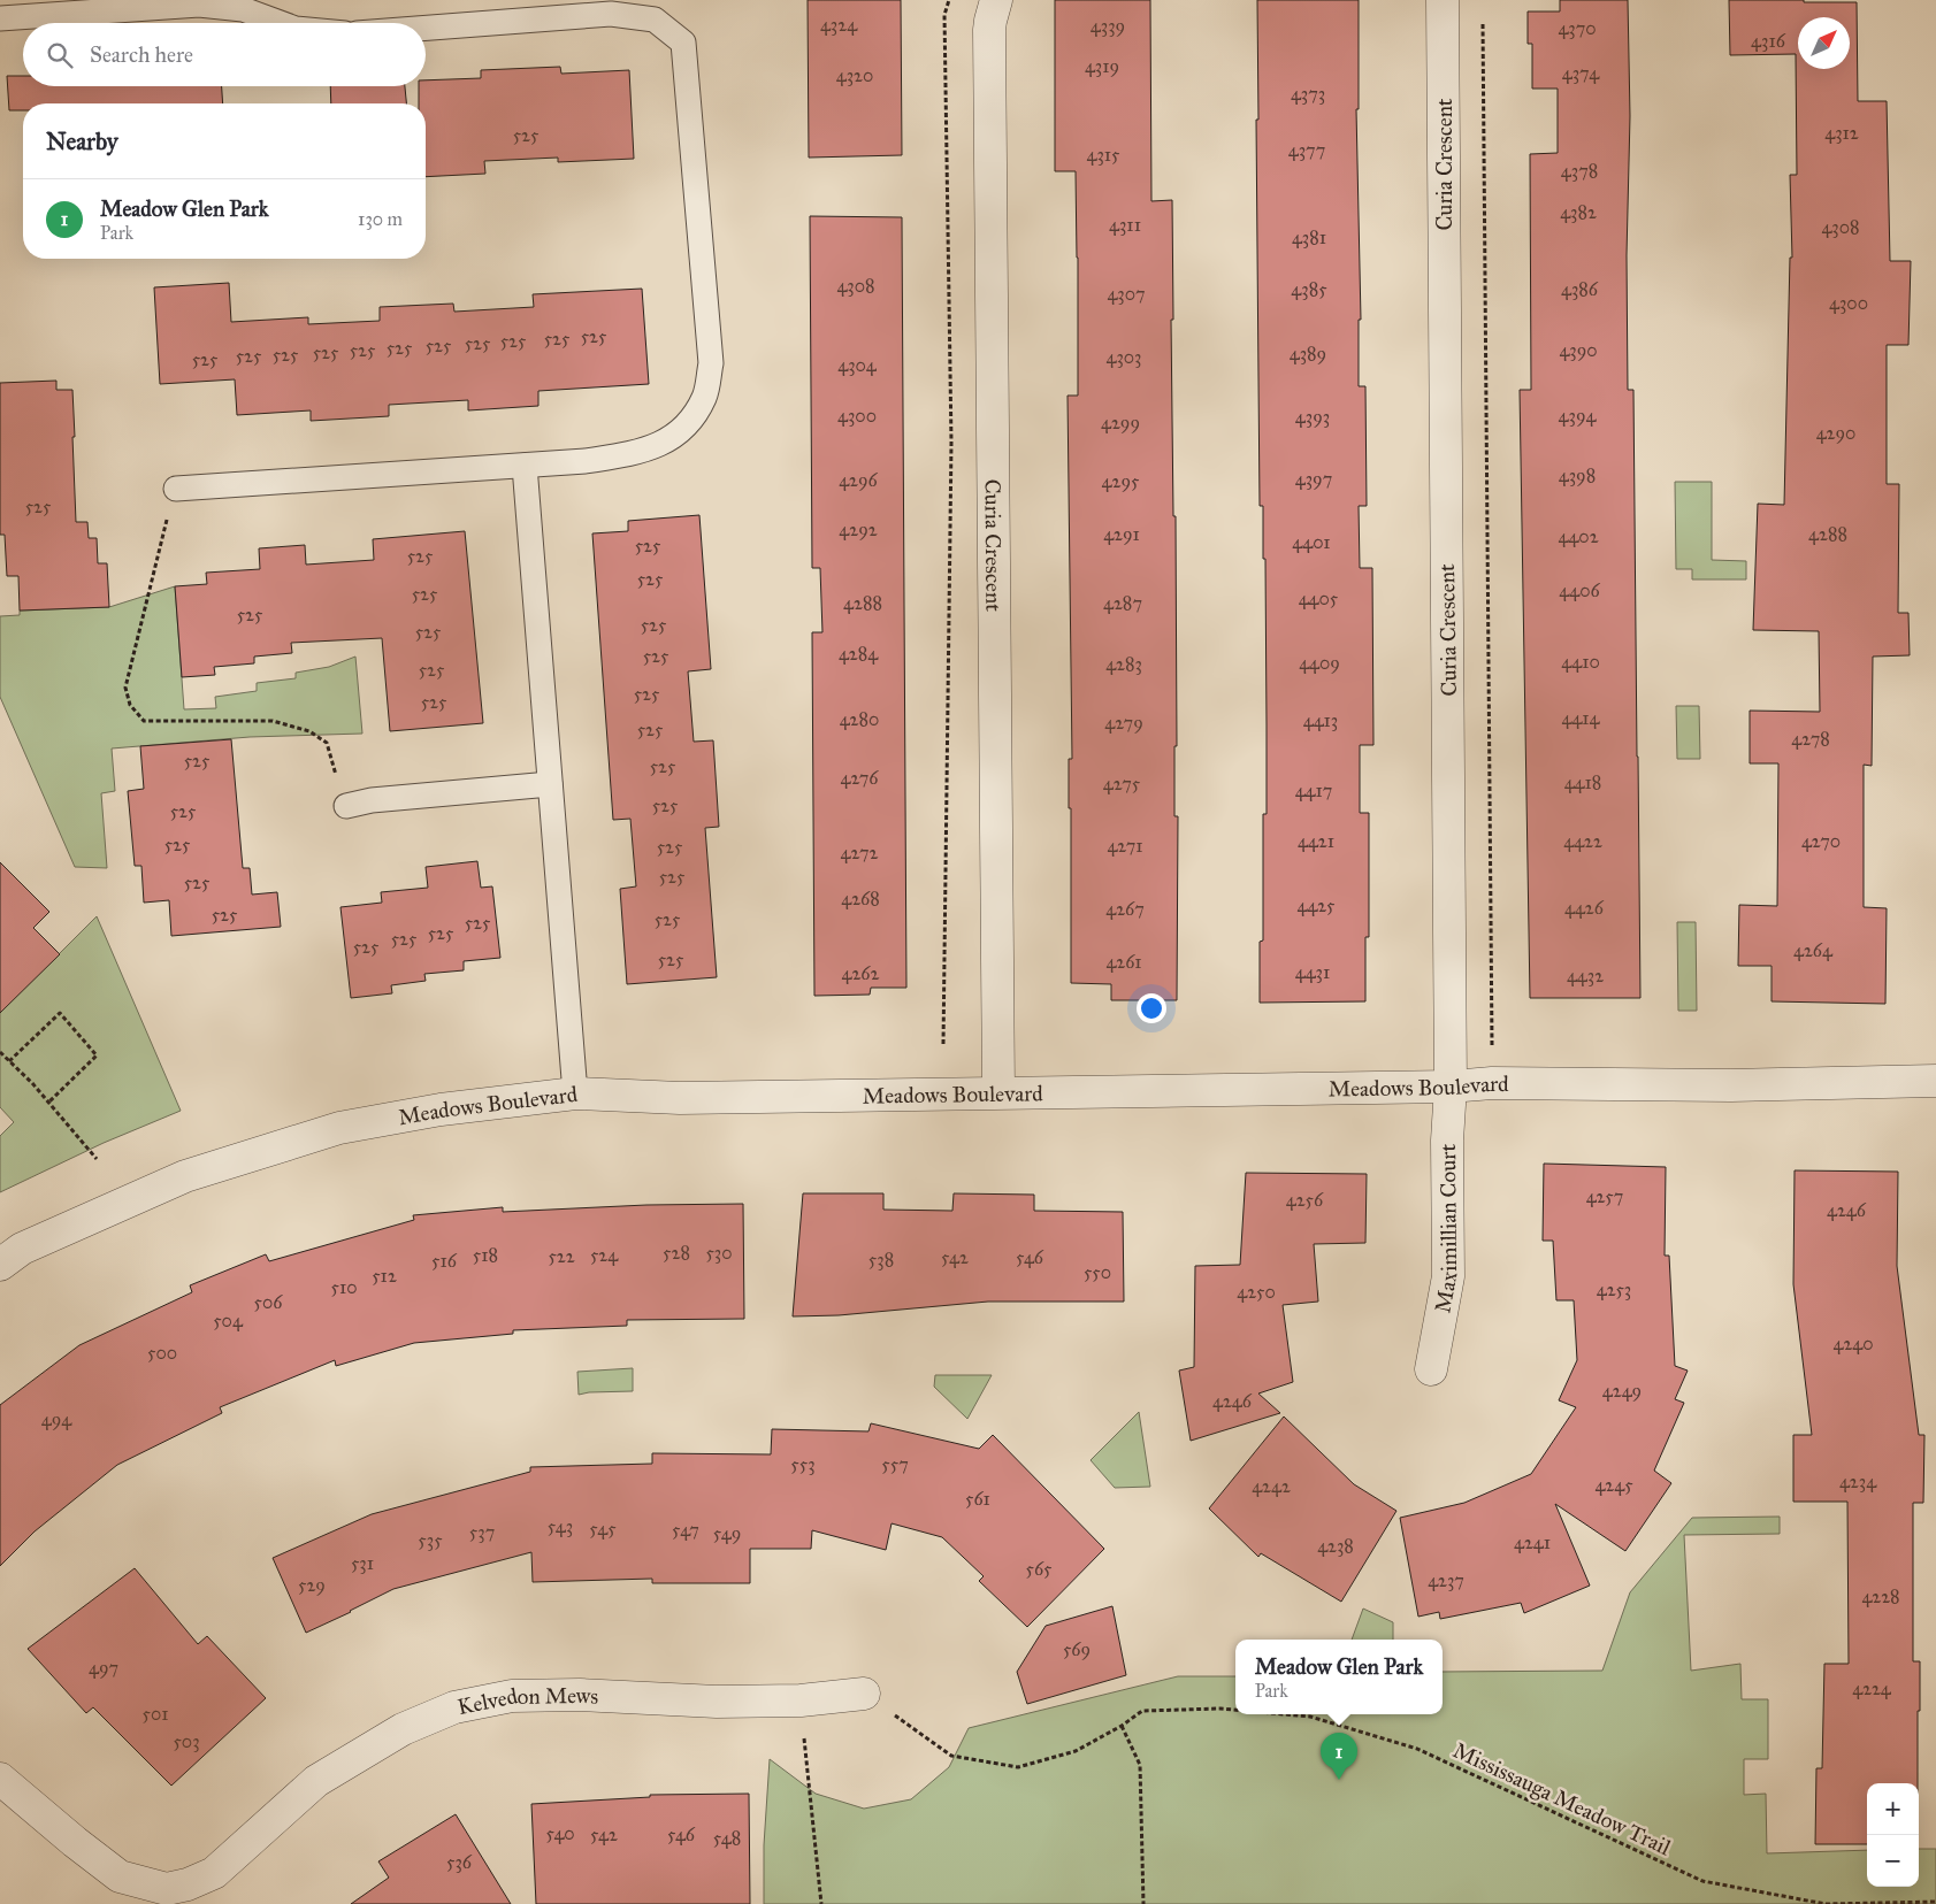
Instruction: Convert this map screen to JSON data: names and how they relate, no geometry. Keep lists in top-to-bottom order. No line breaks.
{"streets":{"street":["Curia Crescent","Meadows Boulevard","Maximillian Court","Kelvedon Mews"],"path":["Mississauga Meadow Trail"]},"crossings":[["Curia Crescent","Meadows Boulevard"],["Curia Crescent","Maximillian Court"],["Meadows Boulevard","Maximillian Court"]],"house_numbers":["4324","4339","4370","4316","4319","4374","4320","4373","4312","525","4377","4315","4378","4382","4311","4308","4381","4308","4385","4386","4307","4300","525","525","525","525","525","525","525","4390","525","4389","525","525","4303","525","4304","4300","4394","4393","4299","4290","4398","4397","4296","4295","525","4292","4291","4288","4402","4401","525","525","525","4406","525","4405","4288","4287","525","525","525","4284","525","4410","4409","4283","525","525","525","4414","4280","4413","4279","525","4278","525","525","4276","4418","4275","4417","525","525","4421","4422","4270","525","4271","525","4272","525","525","4268","4425","4426","4267","525","525","525","525","525","525","4264","525","4261","4431","4262","4432","4257","4256","4246","528","530","518","524","522","542","546","538","516","550","512","510","4253","4250","506","504","4240","500","4249","4246","494","553","557","4234","4245","4242","561","543","545","547","537","549","535","4241","4238","531","565","4237","529","4228","569","497","4224","501","503","540","542","546","548","536"],"north":"top right","page":{"search":"Search here","heading":"Nearby","list":[{"mark":"1","name":"Meadow Glen Park","note":"Park","value":"130 m"}],"popup":["Meadow Glen Park","Park"],"pins":"1","map_buttons":["+","−"]}}
